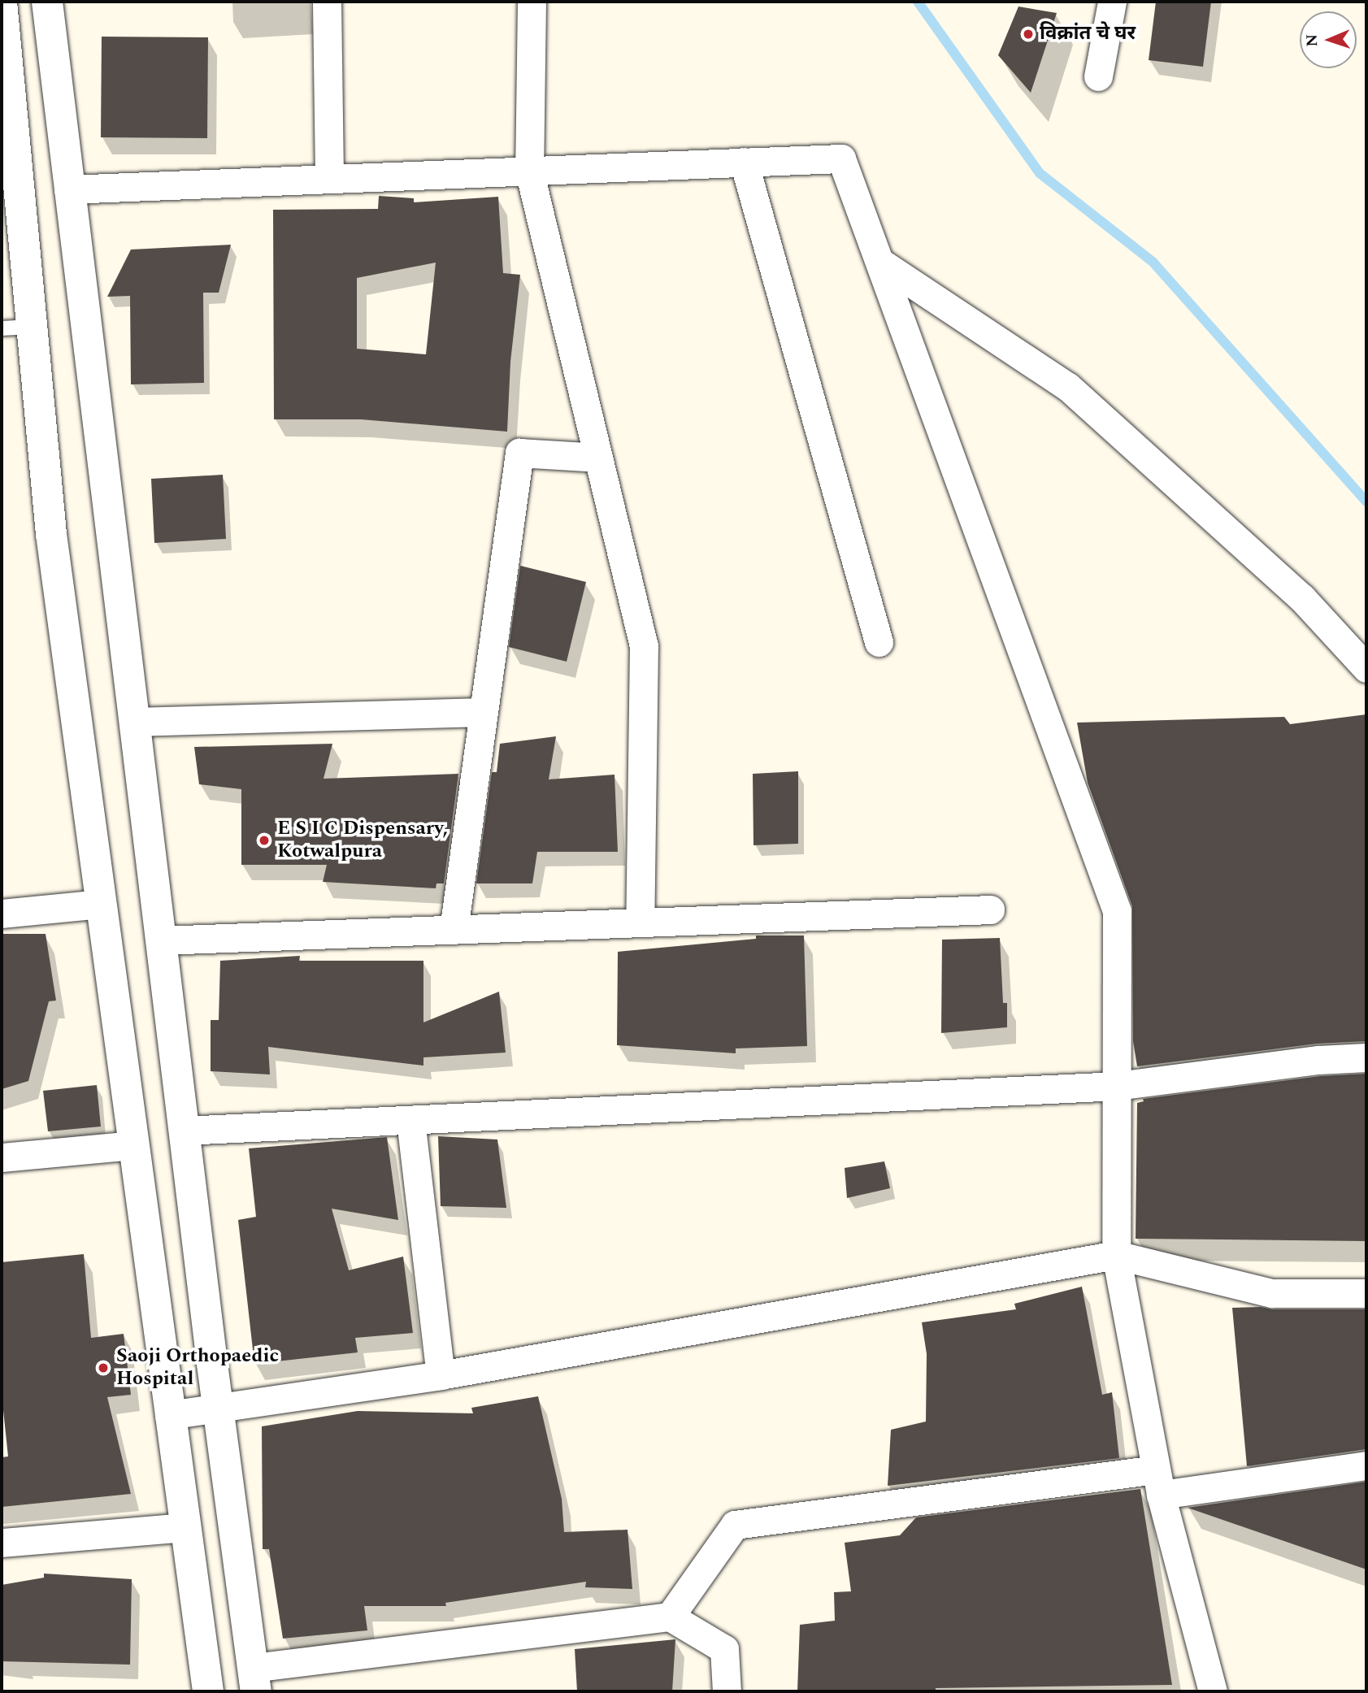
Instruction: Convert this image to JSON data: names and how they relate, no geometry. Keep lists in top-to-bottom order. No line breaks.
{"places":["विक्रांत चे घर","E S I C Dispensary, Kotwalpura","Saoji Orthopaedic Hospital"],"north":"left"}
